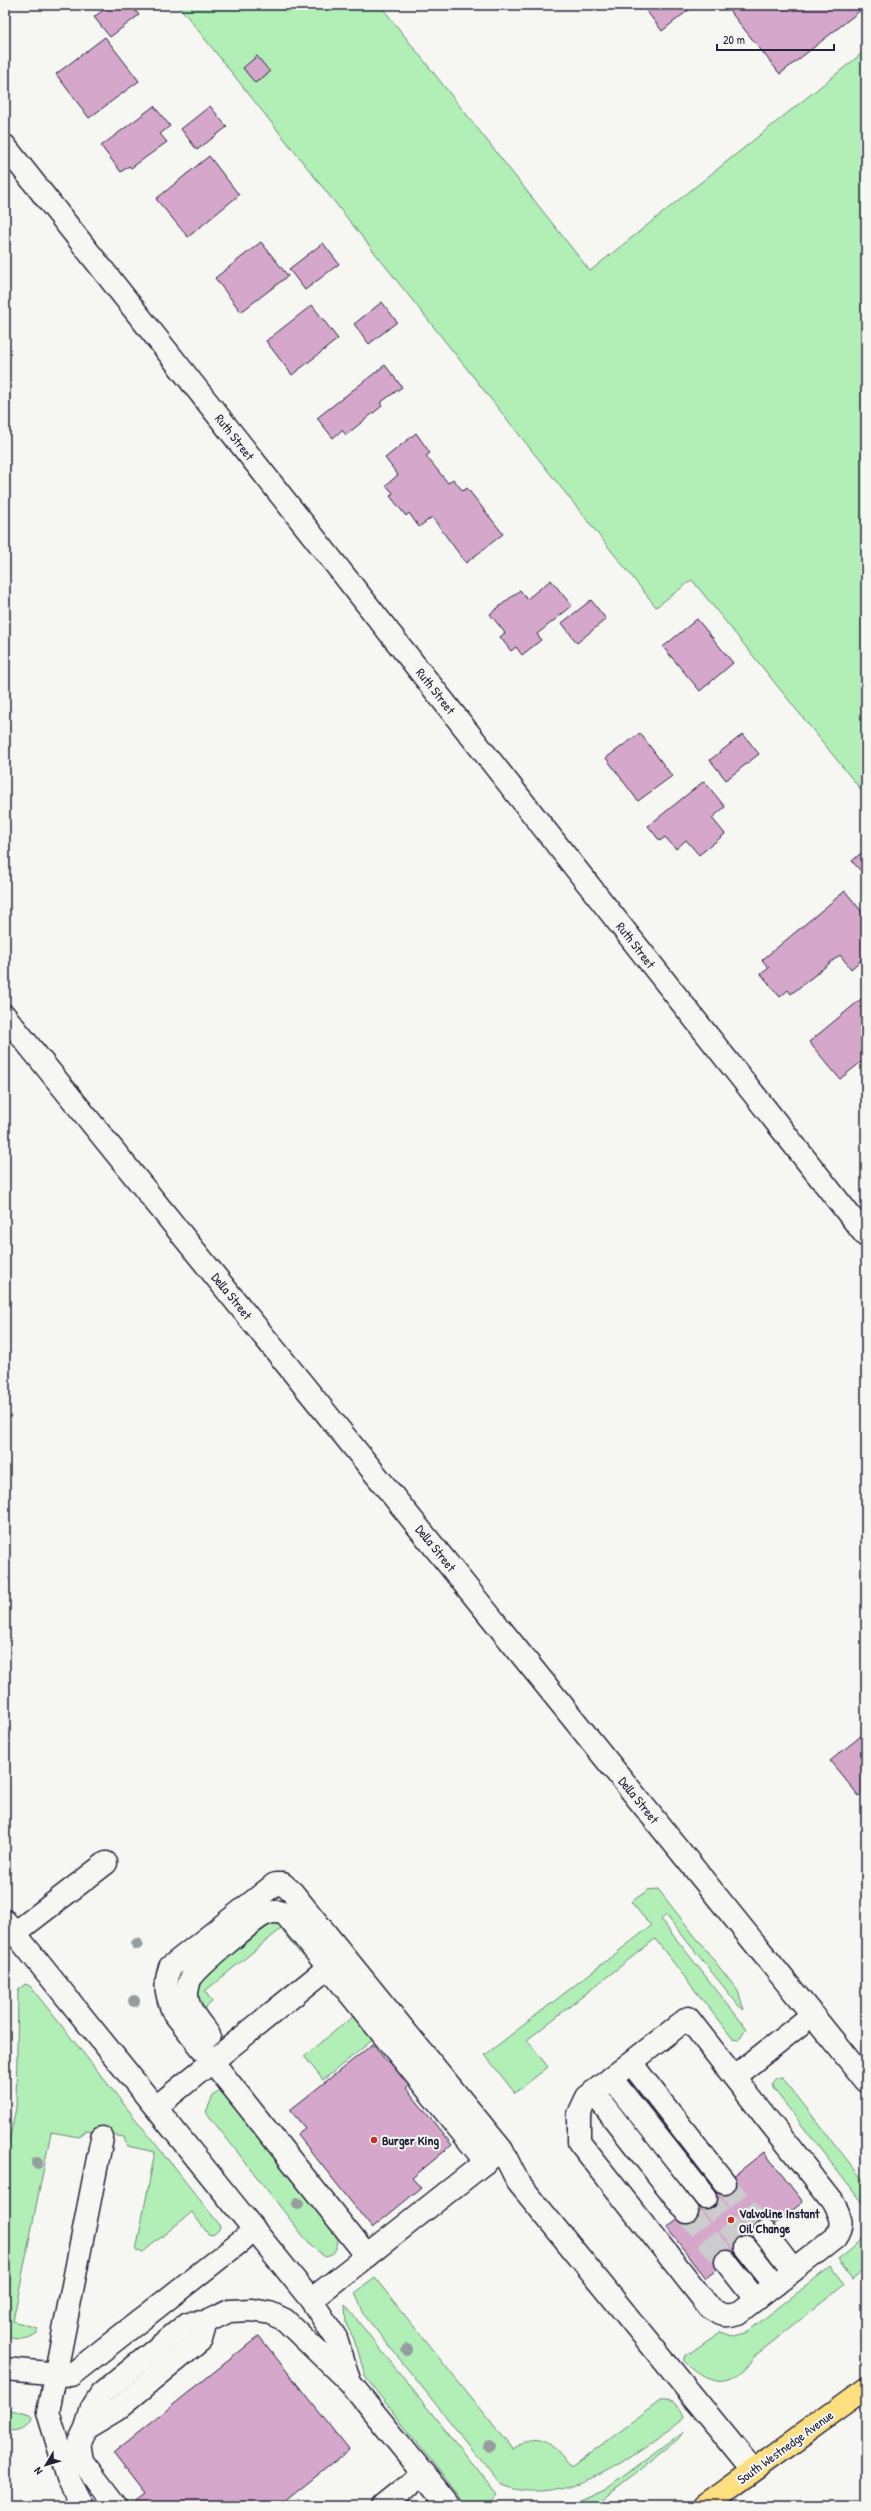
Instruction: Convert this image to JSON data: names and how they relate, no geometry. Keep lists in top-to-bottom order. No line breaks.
{"streets":{"main road":["South Westnedge Avenue"],"street":["Ruth Street","Della Street"]},"places":["Burger King","Valvoline Instant Oil Change"],"scale_bar":"20 m","north":"bottom left"}
